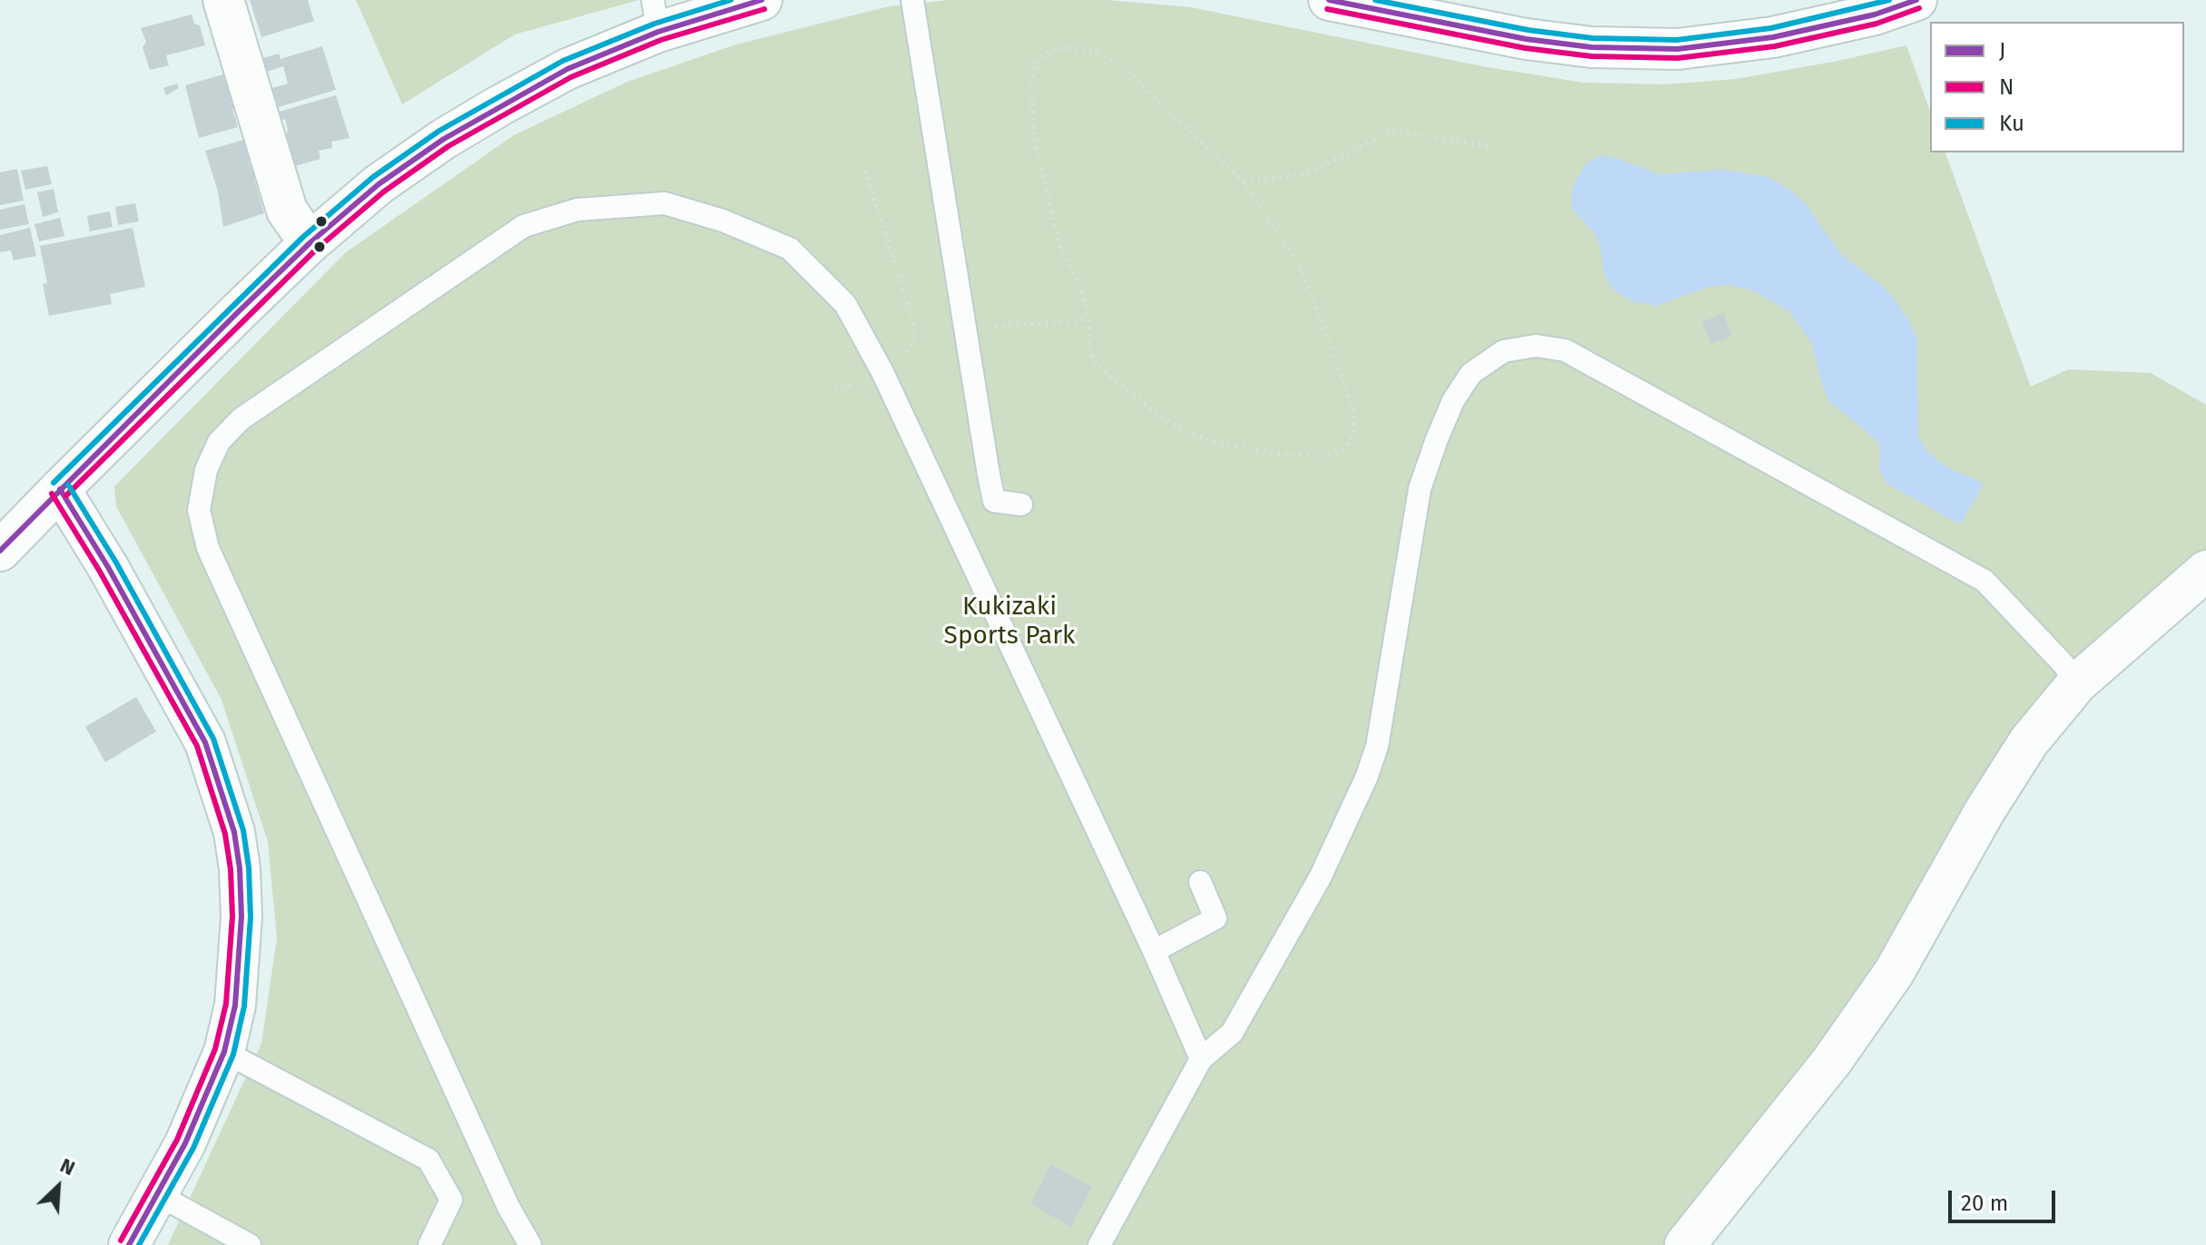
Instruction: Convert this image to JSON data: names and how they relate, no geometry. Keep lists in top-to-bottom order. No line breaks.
{"parks":["Kukizaki Sports Park"],"lines":["transit line J","transit line Ku","transit line N"],"legend":["J","N","Ku"],"scale_bar":"20 m","north":"top right"}
